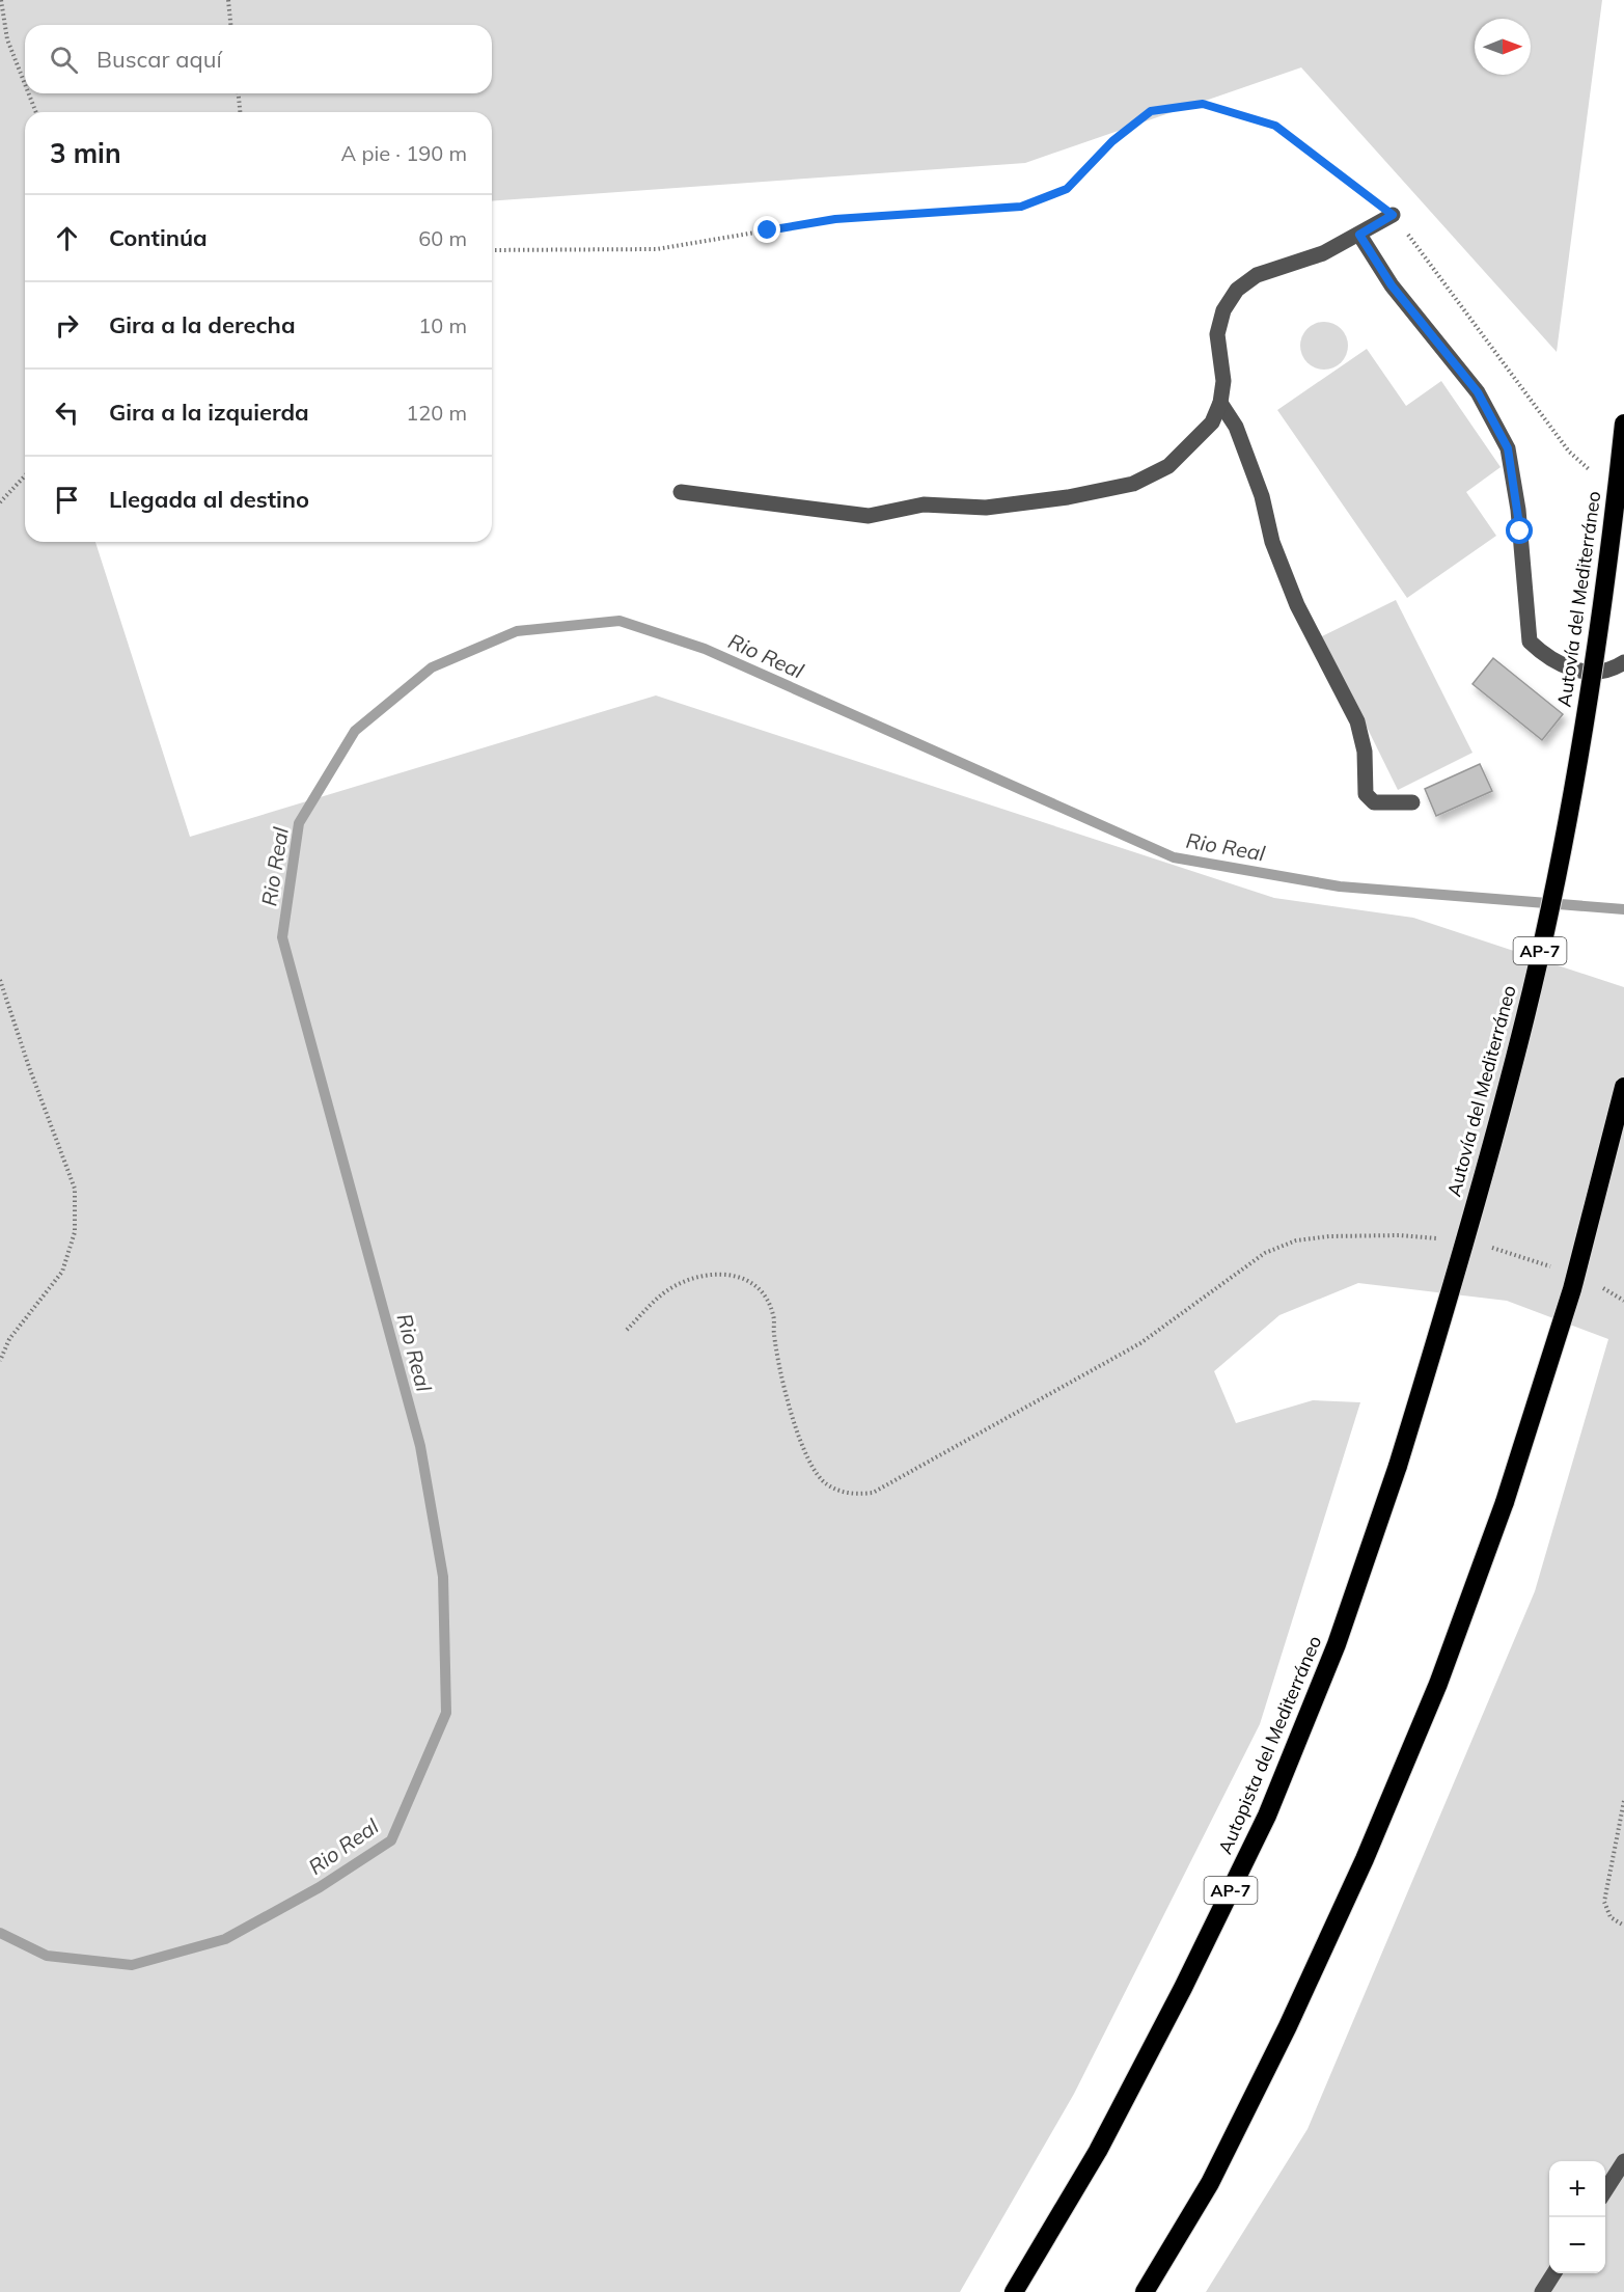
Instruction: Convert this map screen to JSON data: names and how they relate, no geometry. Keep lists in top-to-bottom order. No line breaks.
{"streets":{"highway":["Autovía del Mediterráneo","AP-7","Autopista del Mediterráneo"]},"crossings":[["Autovía del Mediterráneo","Autopista del Mediterráneo"]],"water":["Rio Real"],"north":"right","page":{"search":"Buscar aquí","heading":["3 min","A pie · 190 m"],"list":[["Continúa","60 m"],["Gira a la derecha","10 m"],["Gira a la izquierda","120 m"],"Llegada al destino"],"map_buttons":["+","−"]}}
